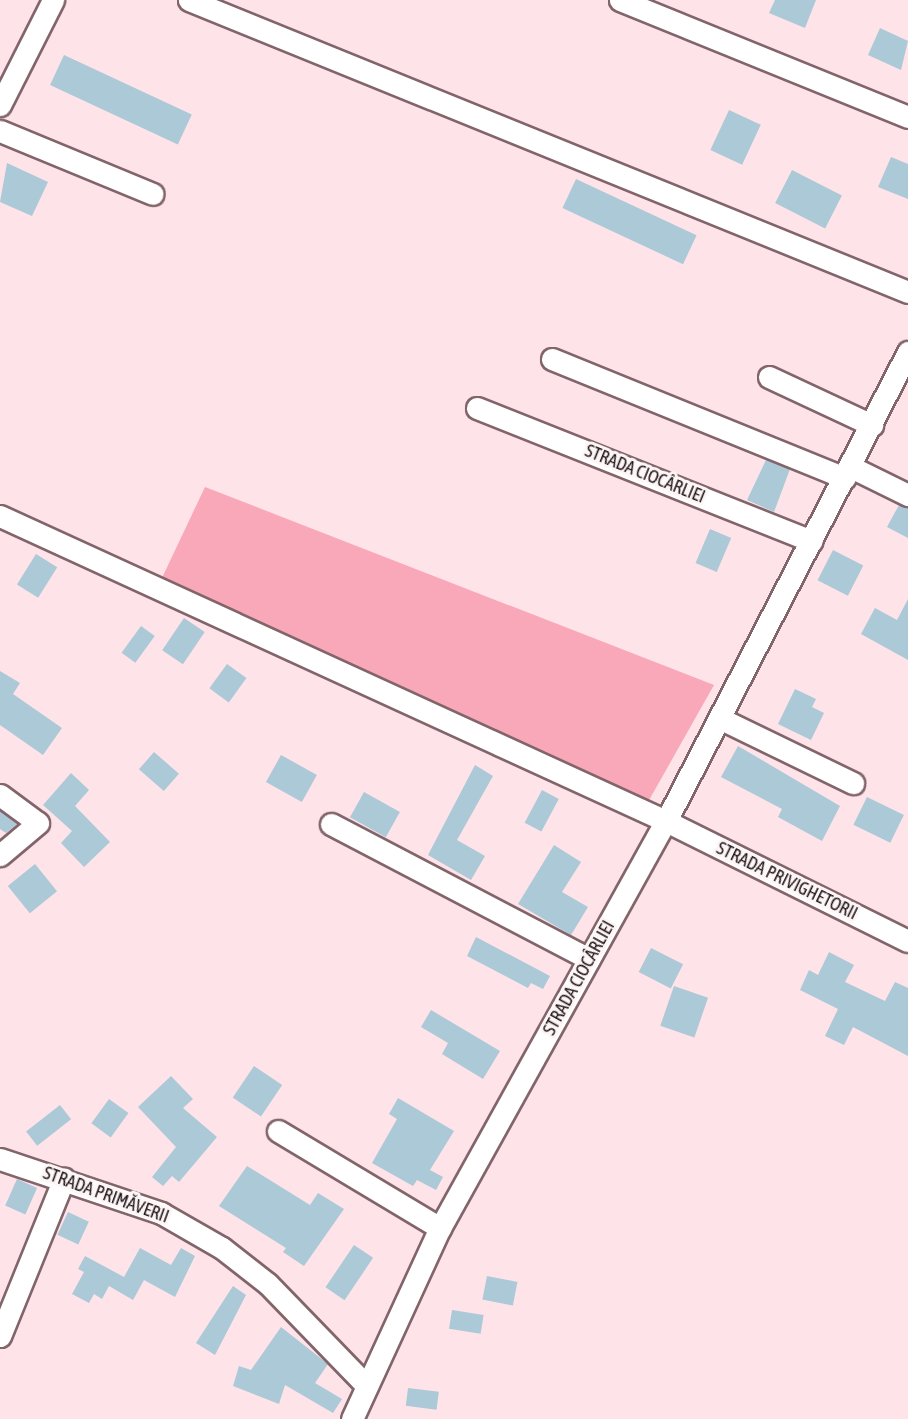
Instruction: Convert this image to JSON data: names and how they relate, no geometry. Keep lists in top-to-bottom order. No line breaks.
{"streets":{"street":["STRADA CIOCÂRLIEI","STRADA PRIVIGHETORII","STRADA PRIMĂVERII"]},"crossings":[["STRADA CIOCÂRLIEI","STRADA PRIVIGHETORII"],["STRADA CIOCÂRLIEI","STRADA PRIMĂVERII"]]}
